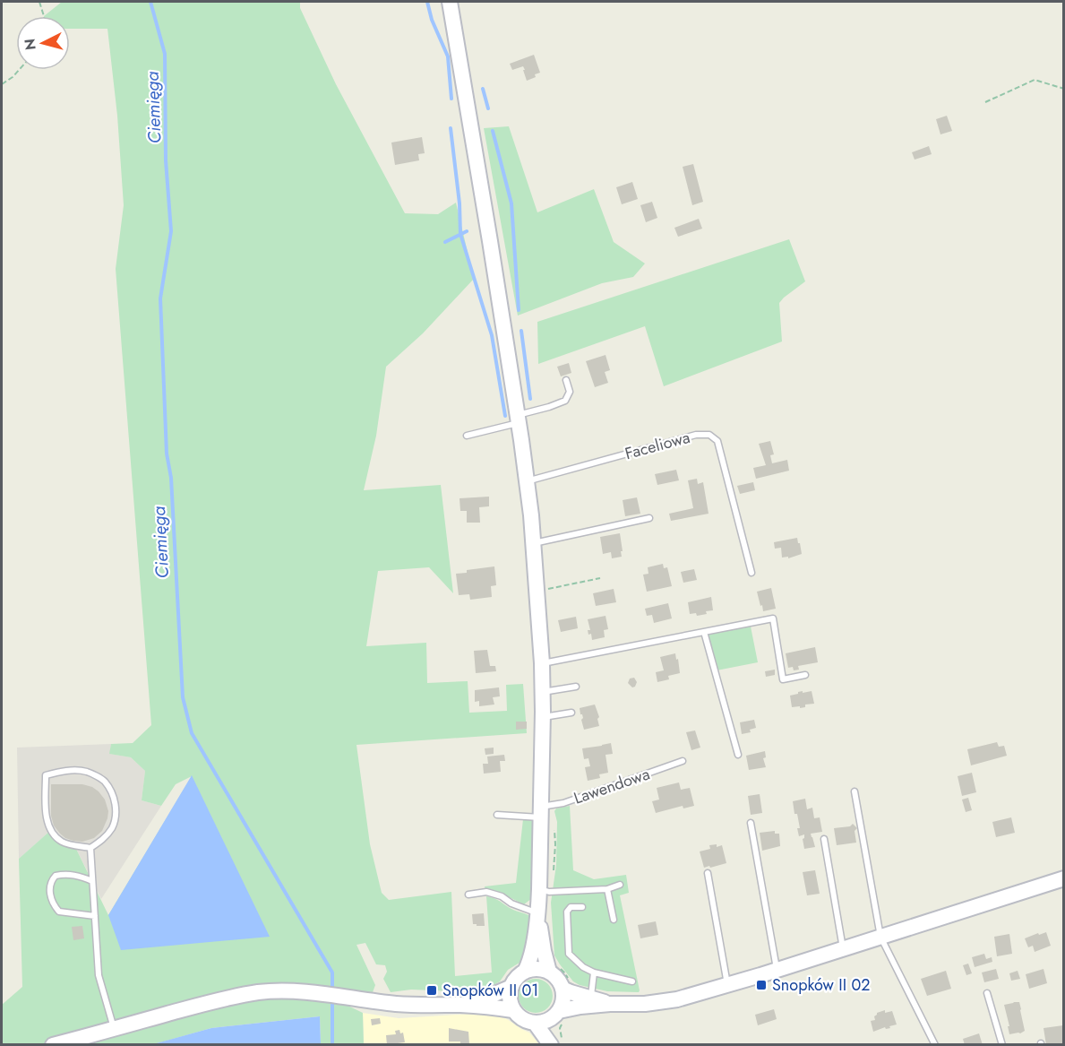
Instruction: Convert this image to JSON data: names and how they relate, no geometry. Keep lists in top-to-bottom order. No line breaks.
{"streets":{"lane":["Faceliowa","Lawendowa"]},"water":["Ciemięga"],"places":{"transit":["Snopków II 02","Snopków II 01"]},"north":"left"}
